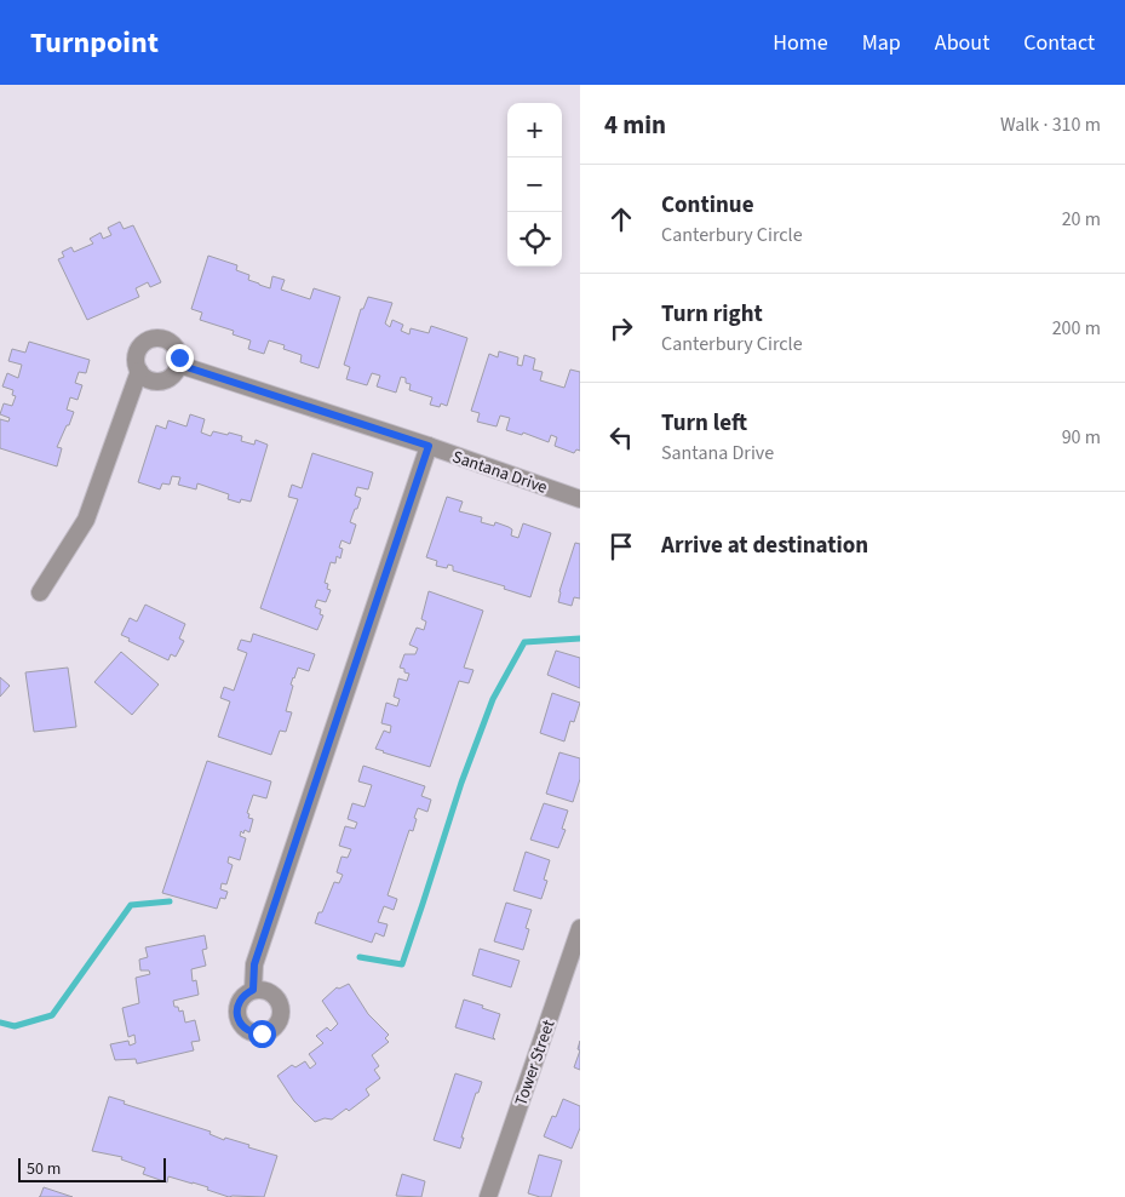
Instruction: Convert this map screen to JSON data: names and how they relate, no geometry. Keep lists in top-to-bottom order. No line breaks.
{"streets":{"street":["Santana Drive","Tower Street"]},"scale_bar":"50 m","page":{"header":"Turnpoint","nav":["Home","Map","About","Contact"],"heading":["4 min","Walk · 310 m"],"map_buttons":["+","−"],"list":[["Continue","Canterbury Circle","20 m"],["Turn right","Canterbury Circle","200 m"],["Turn left","Santana Drive","90 m"],"Arrive at destination"],"scale":"50 m"}}
